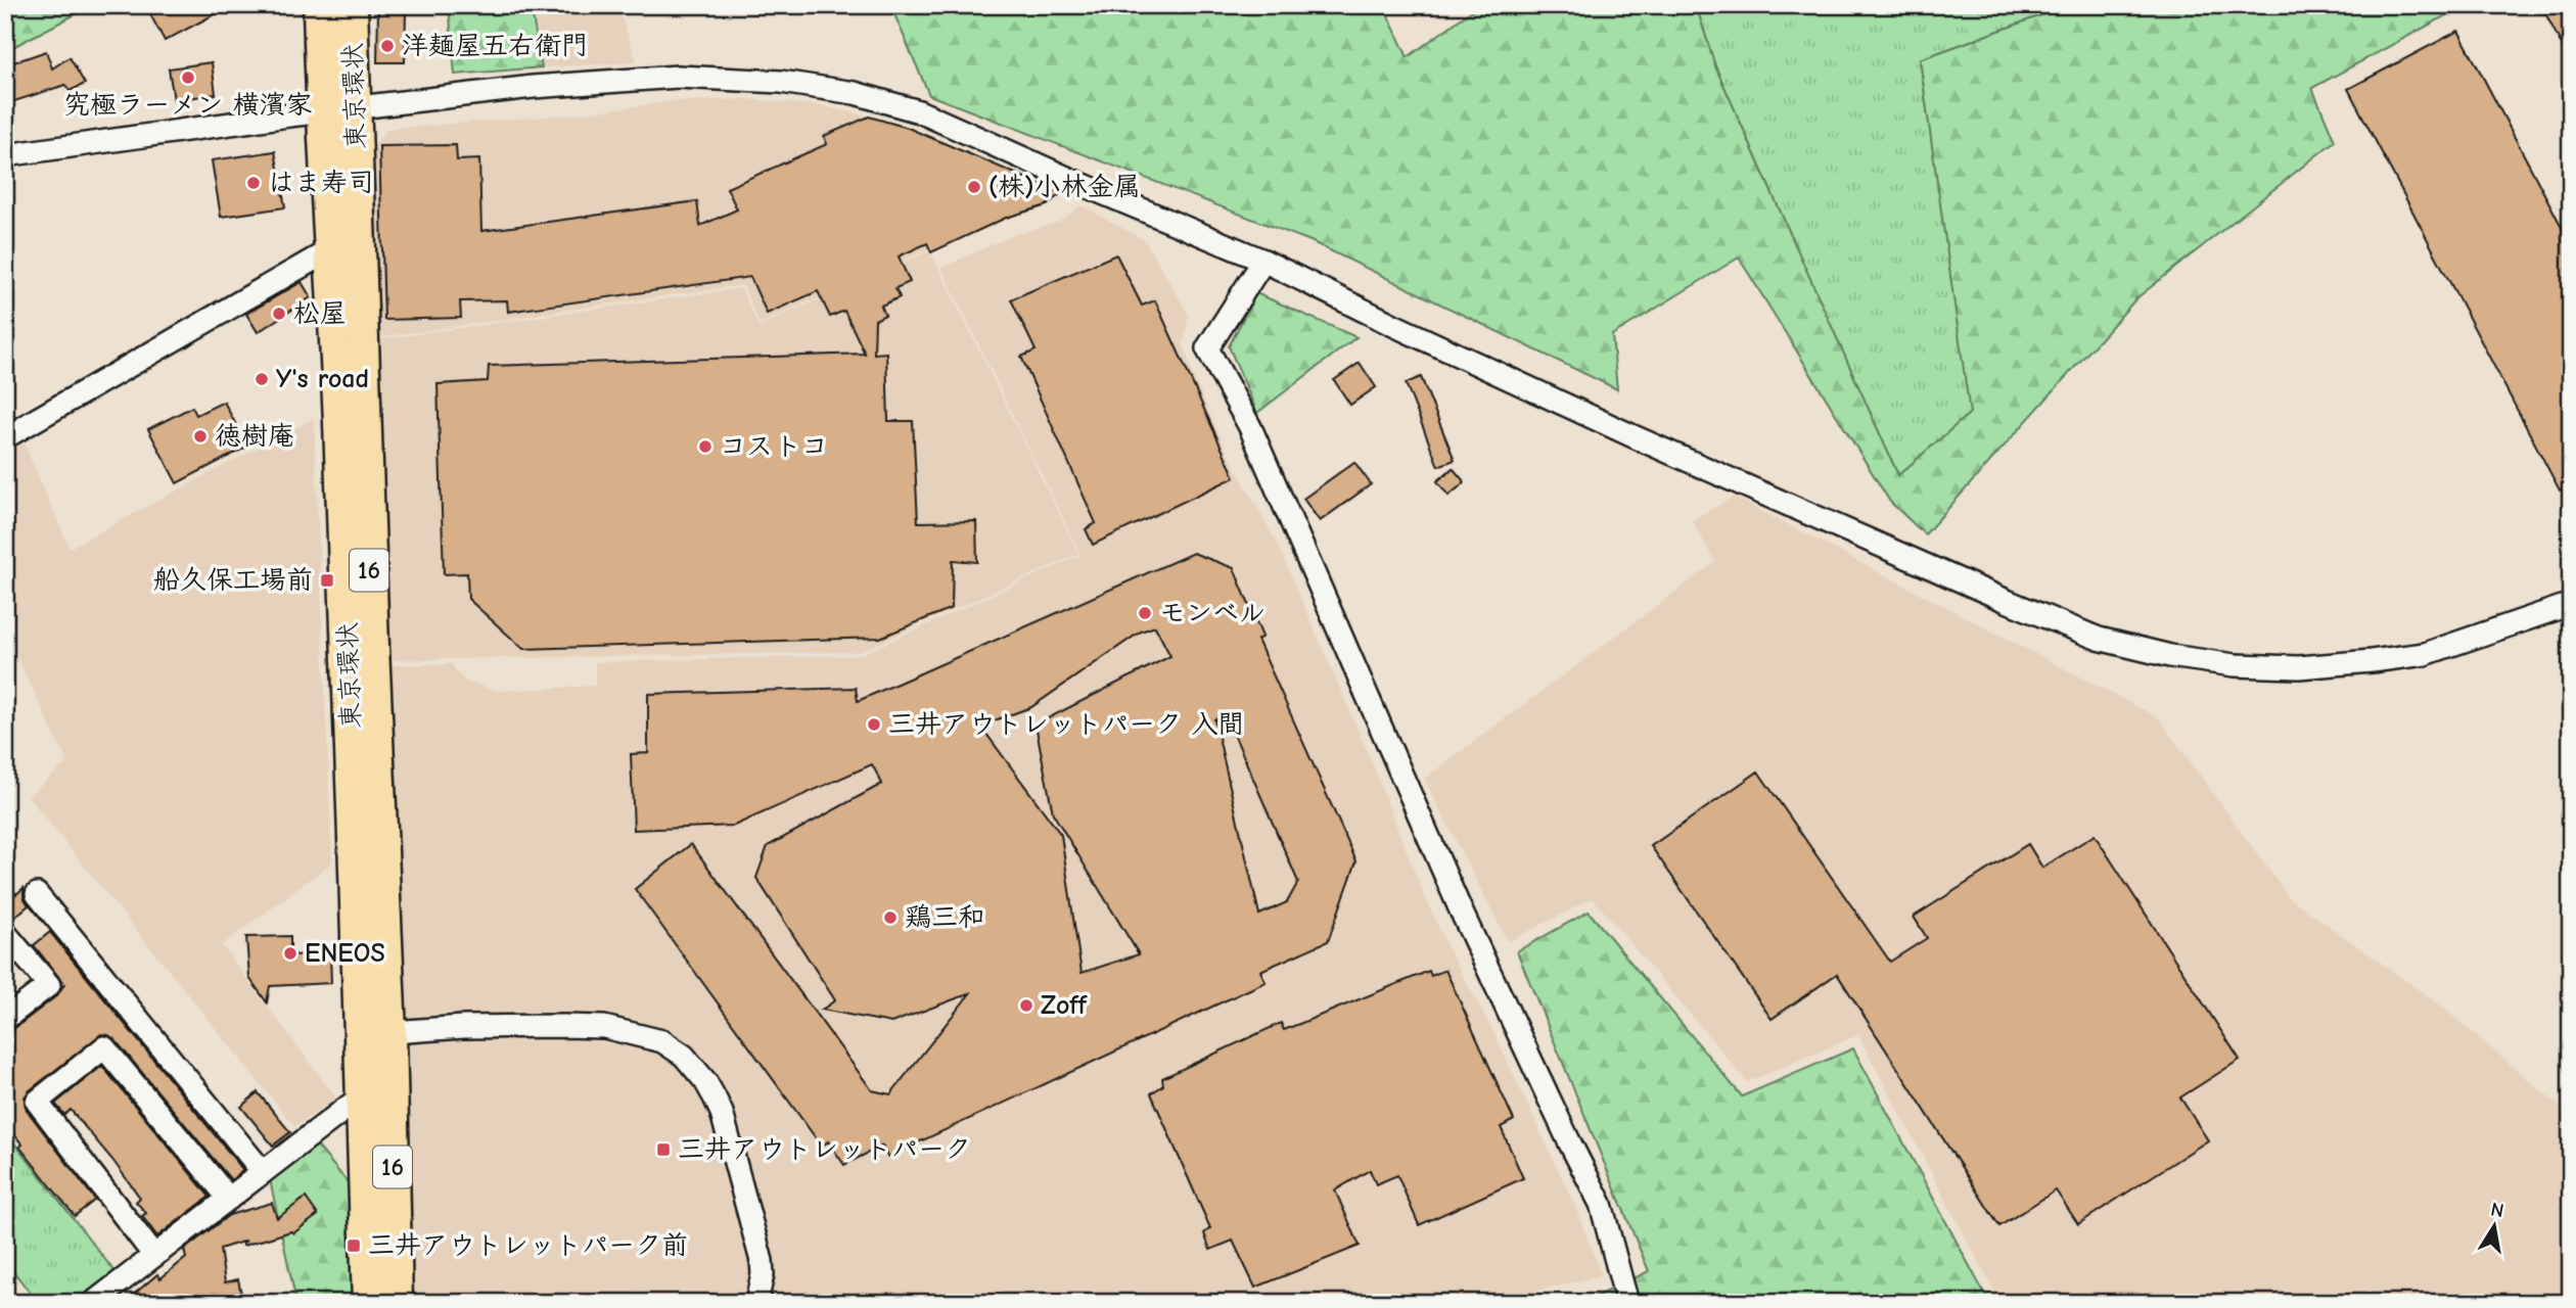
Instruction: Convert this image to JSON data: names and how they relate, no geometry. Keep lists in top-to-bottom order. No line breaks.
{"streets":{"highway":["東京環状","16"]},"places":{"other":["洋麺屋五右衛門","究極ラーメン 横濱家","はま寿司","(株)小林金属","松屋","Y's road","徳樹庵","コストコ","モンベル","三井アウトレットパーク 入間","鶏三和","ENEOS","Zoff"],"transit":["船久保工場前","三井アウトレットパーク","三井アウトレットパーク前"]},"north":"top"}
